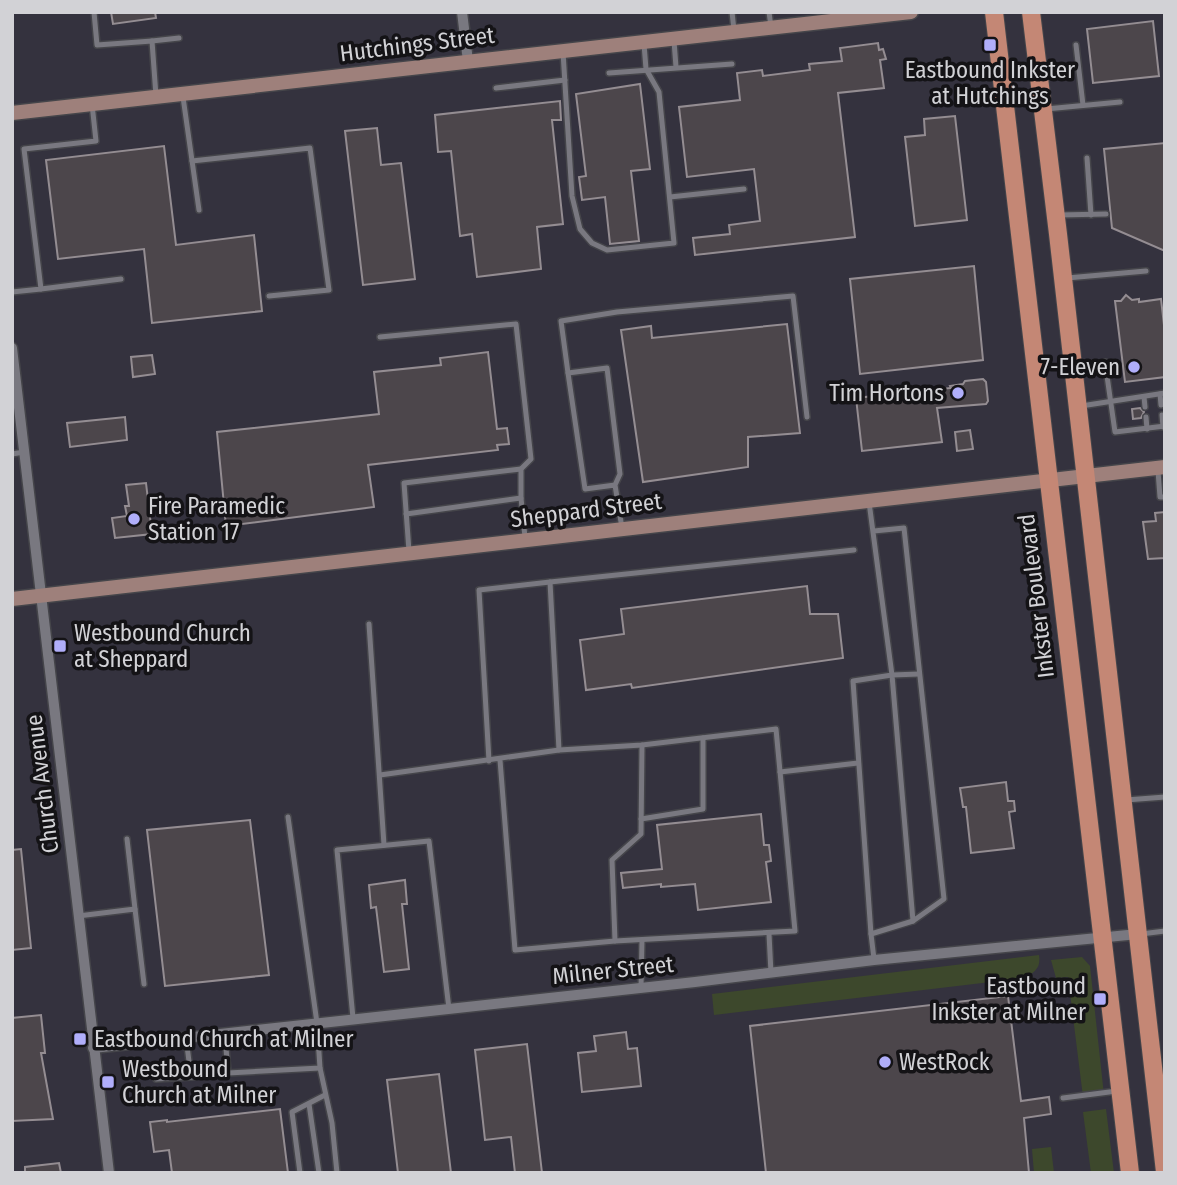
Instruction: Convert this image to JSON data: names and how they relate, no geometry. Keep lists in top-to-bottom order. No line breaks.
{"streets":{"main road":["Inkster Boulevard"],"street":["Hutchings Street","Sheppard Street","Church Avenue","Milner Street"]},"crossings":[["Sheppard Street","Inkster Boulevard"],["Sheppard Street","Church Avenue"],["Inkster Boulevard","Milner Street"],["Church Avenue","Milner Street"]],"places":{"transit":["Eastbound Inkster at Hutchings","Westbound Church at Sheppard","Eastbound Inkster at Milner","Eastbound Church at Milner","Westbound Church at Milner"],"other":["7-Eleven","Tim Hortons","Fire Paramedic Station 17","WestRock"]}}
